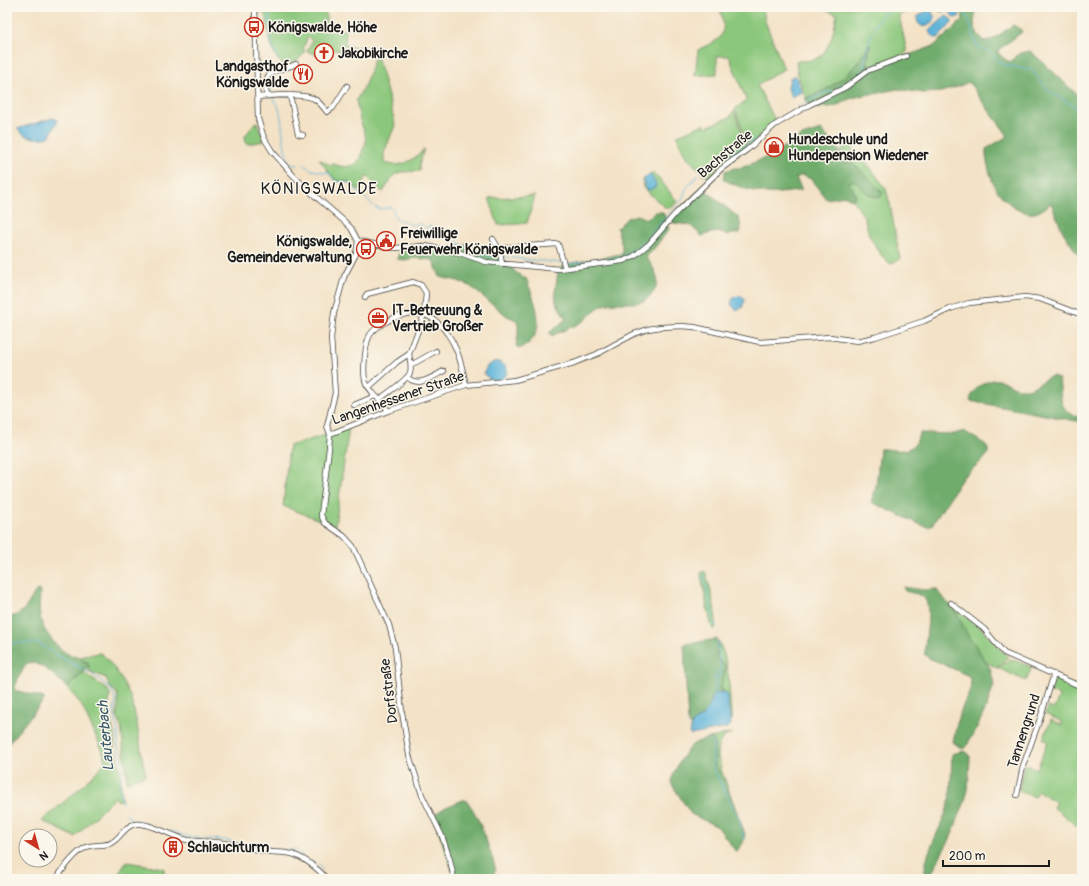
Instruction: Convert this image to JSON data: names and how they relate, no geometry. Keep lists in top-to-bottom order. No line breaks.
{"streets":{"street":["Bachstraße","Langenhessener Straße","Dorfstraße","Tannengrund"]},"crossings":[["Langenhessener Straße","Dorfstraße"]],"districts":["KÖNIGSWALDE"],"water":["Lauterbach"],"places":{"bus stop":["Königswalde, Höhe","Königswalde, Gemeindeverwaltung"],"church":["Jakobikirche"],"restaurant":["Landgasthof Königswalde"],"shop":["Hundeschule und Hundepension Wiedener"],"public building":["Freiwillige Feuerwehr Königswalde"],"office":["IT-Betreuung & Vertrieb Großer"],"building":["Schlauchturm"]},"scale_bar":"200 m","north":"bottom right"}
